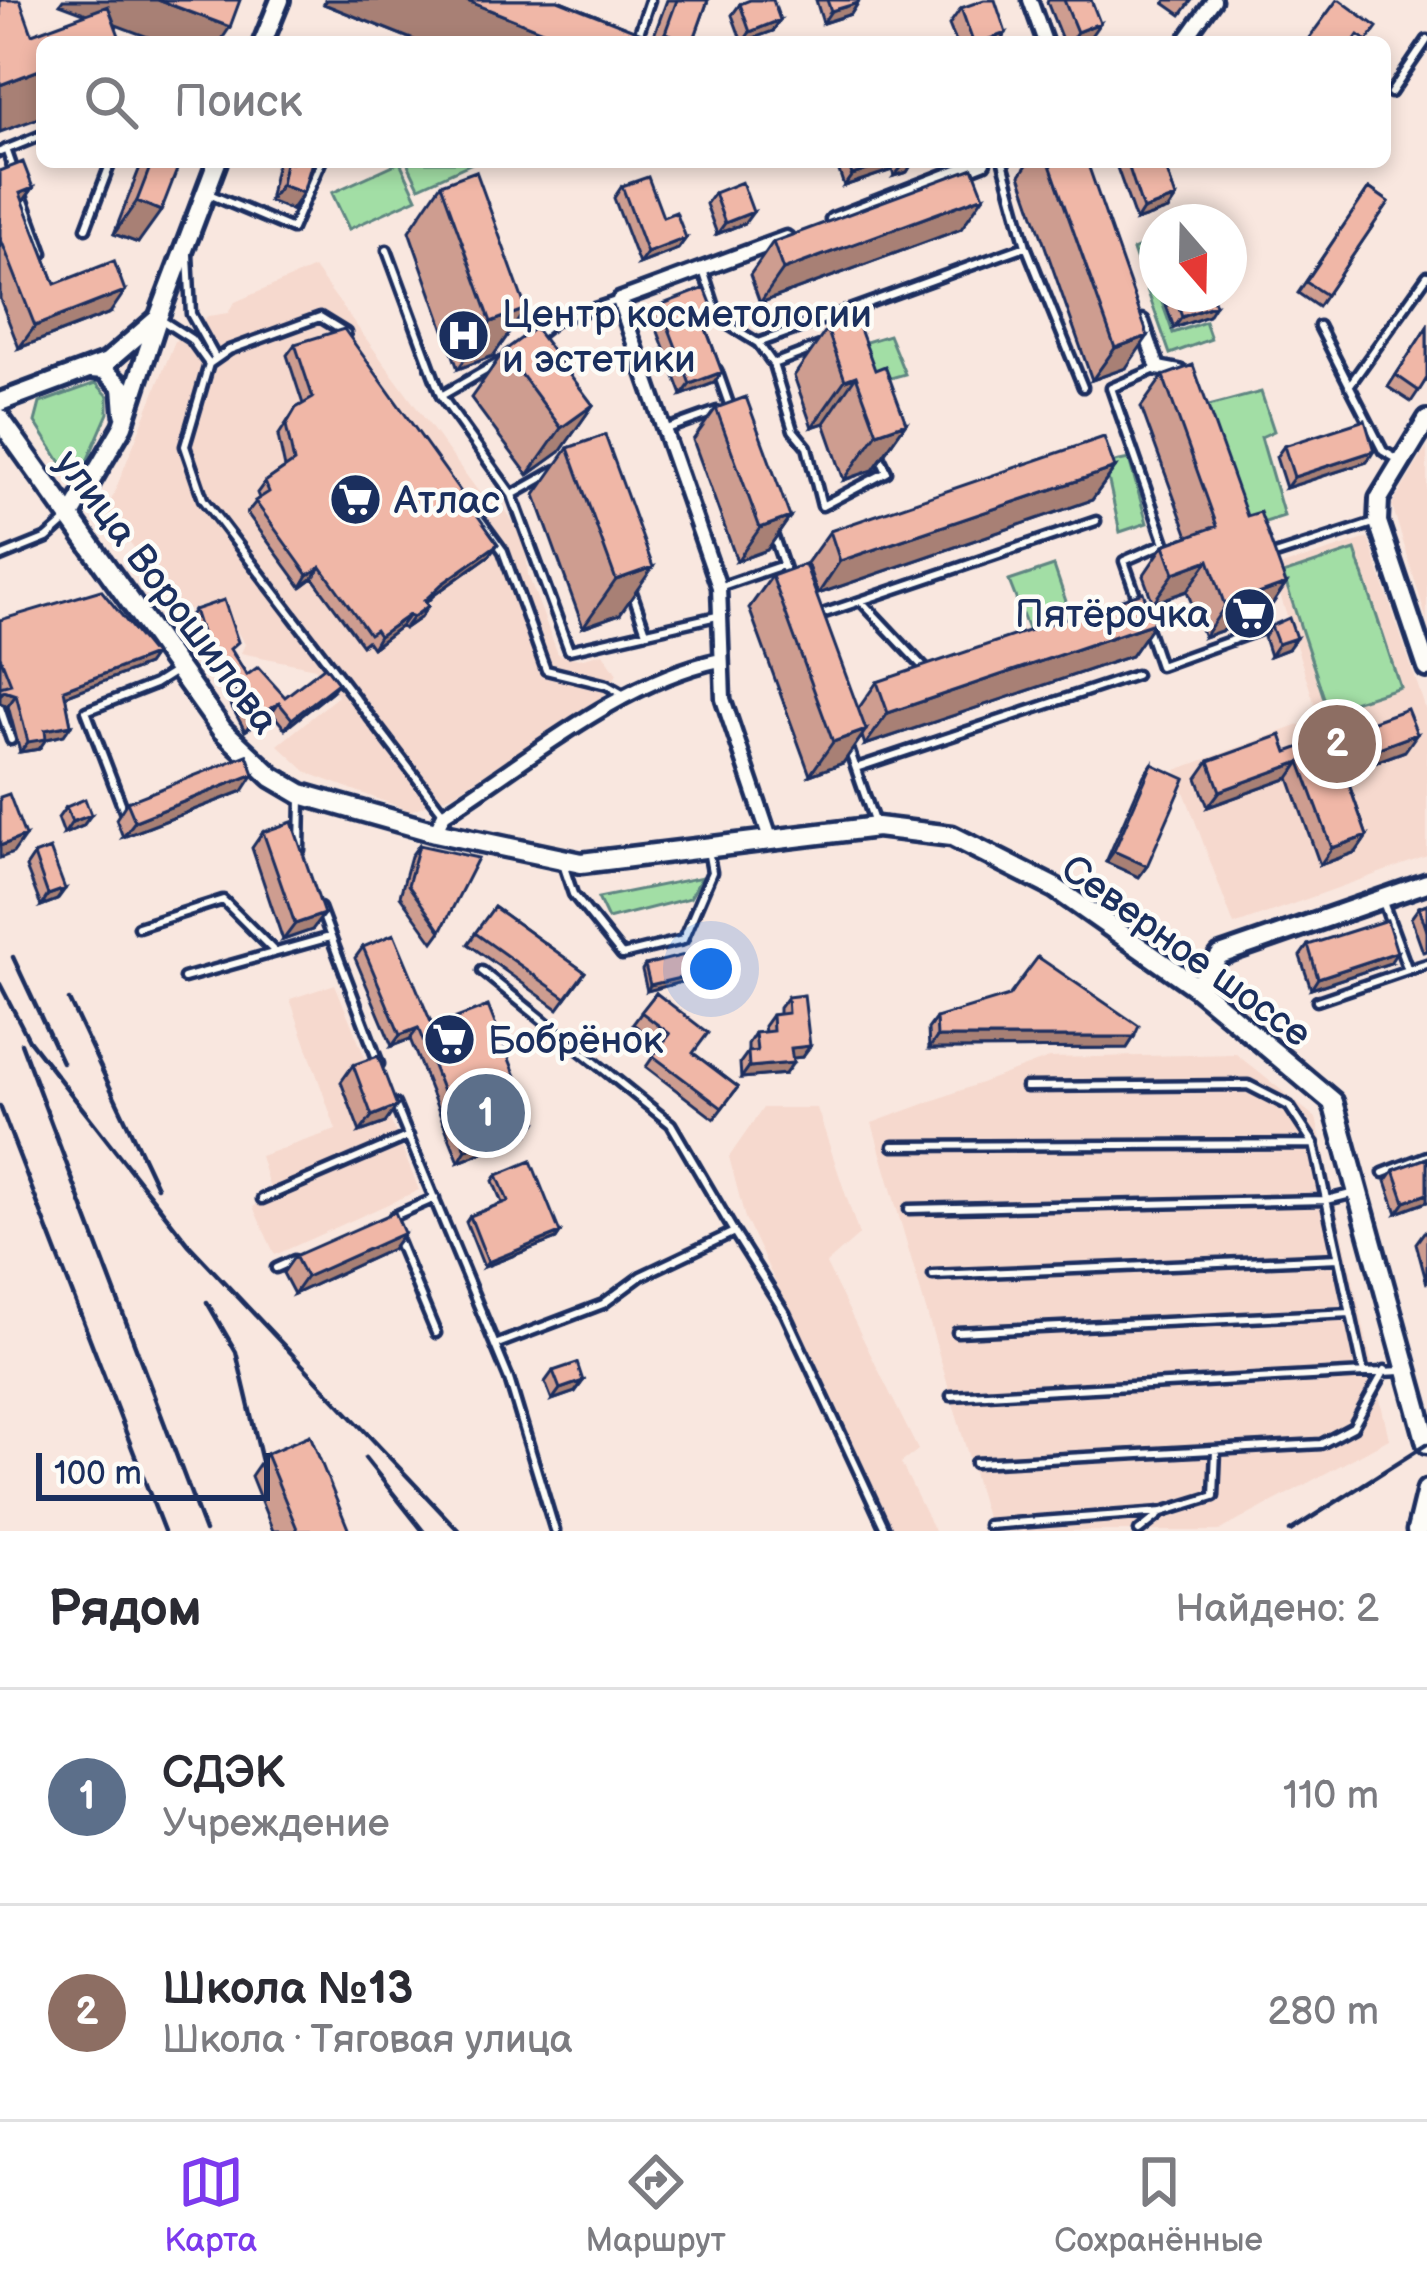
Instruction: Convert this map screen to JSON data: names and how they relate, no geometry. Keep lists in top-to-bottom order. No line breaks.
{"streets":{"main road":["улица Ворошилова","Северное шоссе"]},"crossings":[["улица Ворошилова","Северное шоссе"]],"places":{"hospital":["Центр косметологии и эстетики"],"supermarket":["Атлас","Пятёрочка","Бобрёнок"]},"scale_bar":"100 m","north":"bottom","page":{"search":"Поиск","pins":["2","1"],"scale":"100 m","heading":["Рядом","Найдено: 2"],"list":[{"mark":"1","name":"СДЭК","note":"Учреждение","value":"110 m"},{"mark":"2","name":"Школа №13","note":"Школа · Тяговая улица","value":"280 m"}],"nav":["Карта","Маршрут","Сохранённые"]}}
